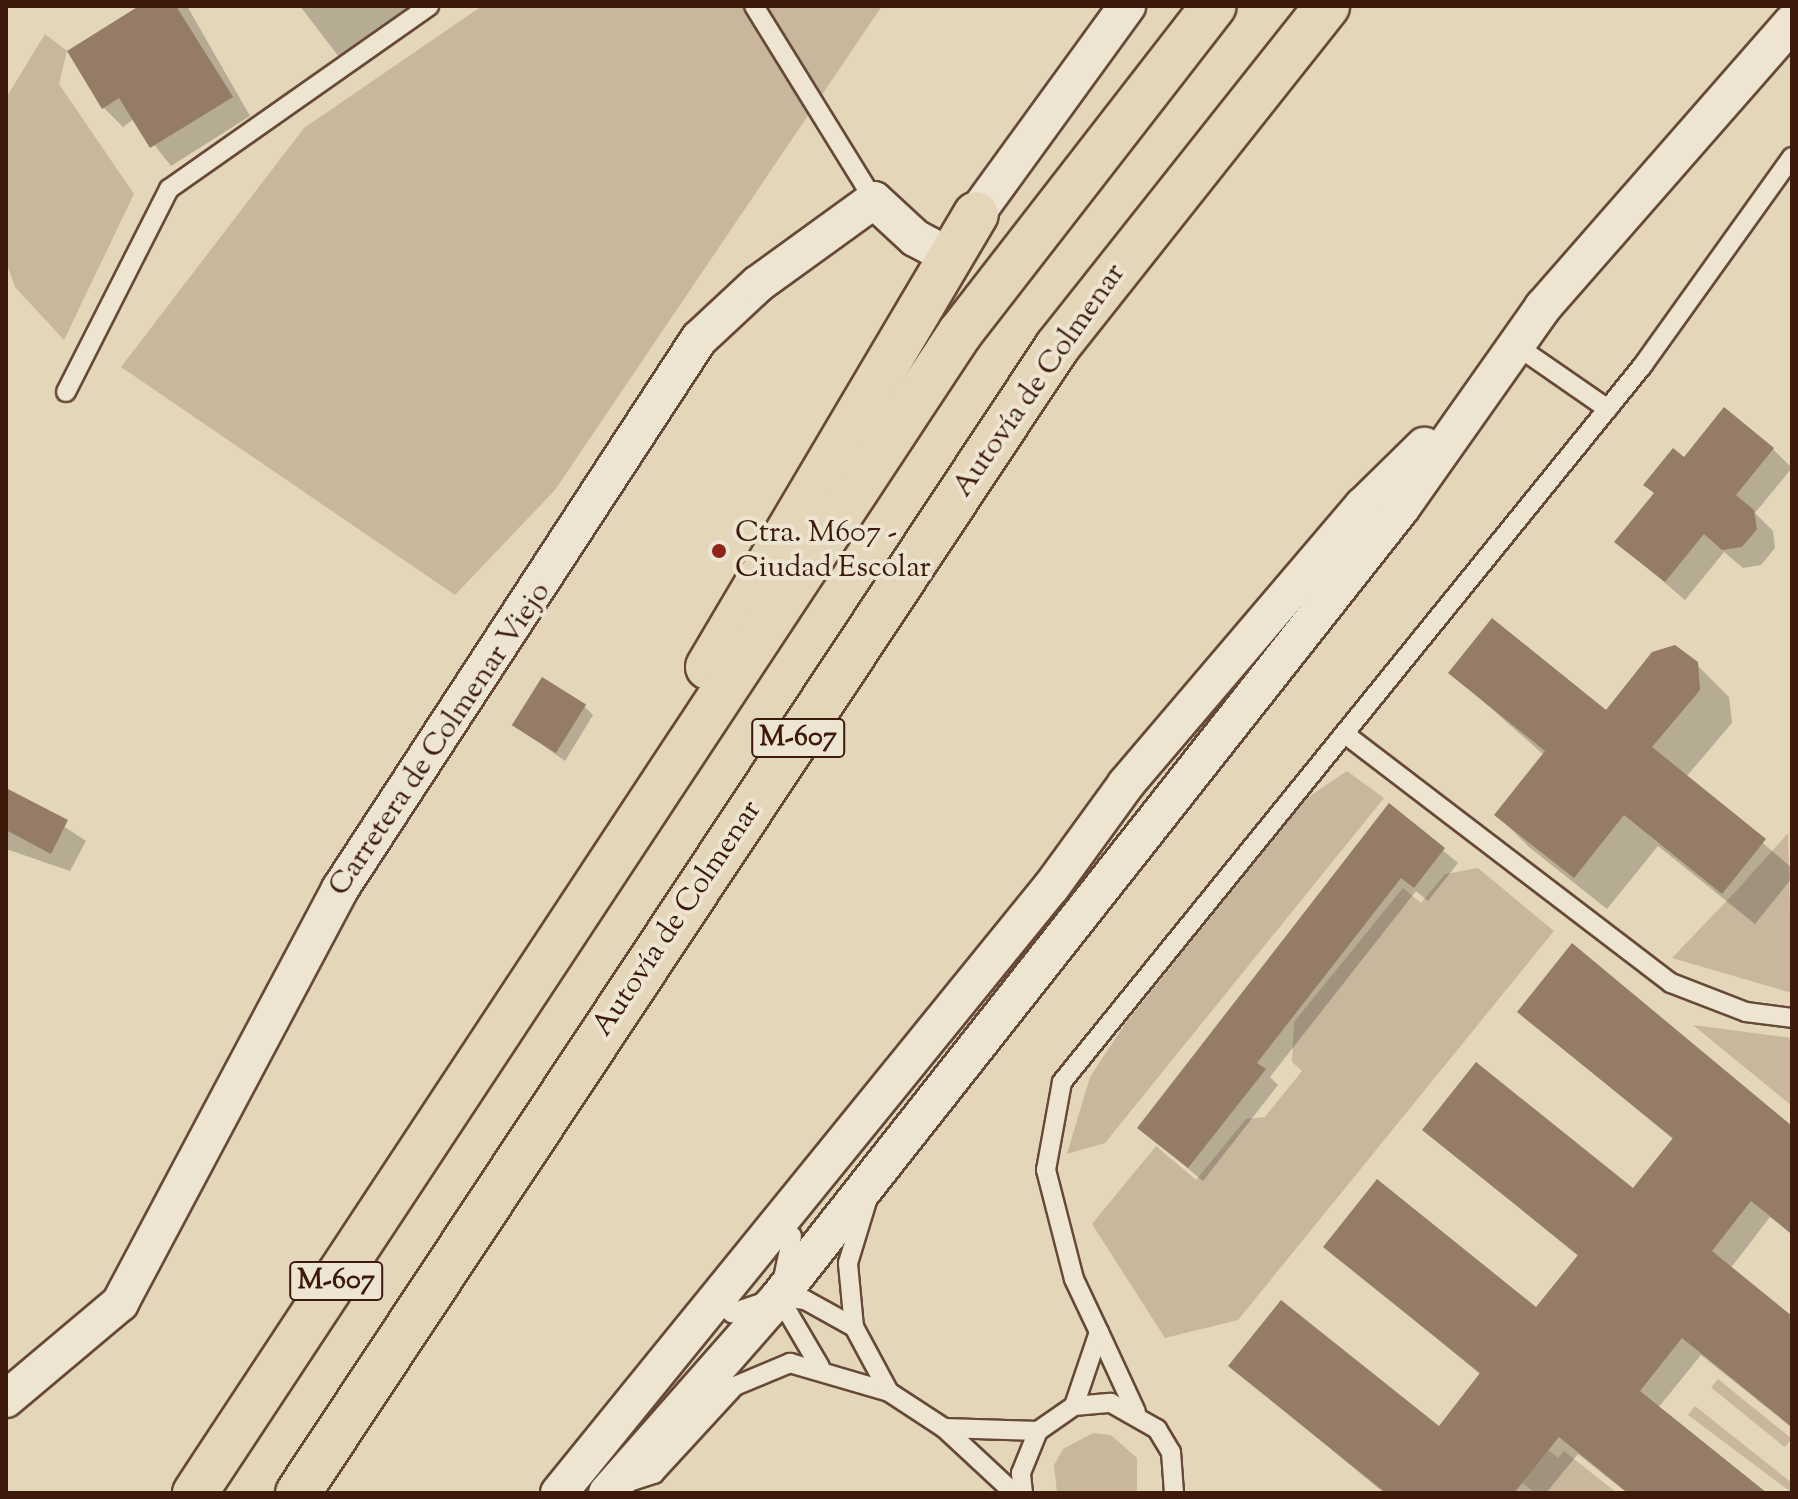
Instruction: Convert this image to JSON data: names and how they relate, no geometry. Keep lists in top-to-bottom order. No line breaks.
{"streets":{"highway":["Autovía de Colmenar","M-607"],"street":["Carretera de Colmenar Viejo"]},"places":["Ctra. M607 - Ciudad Escolar"]}
